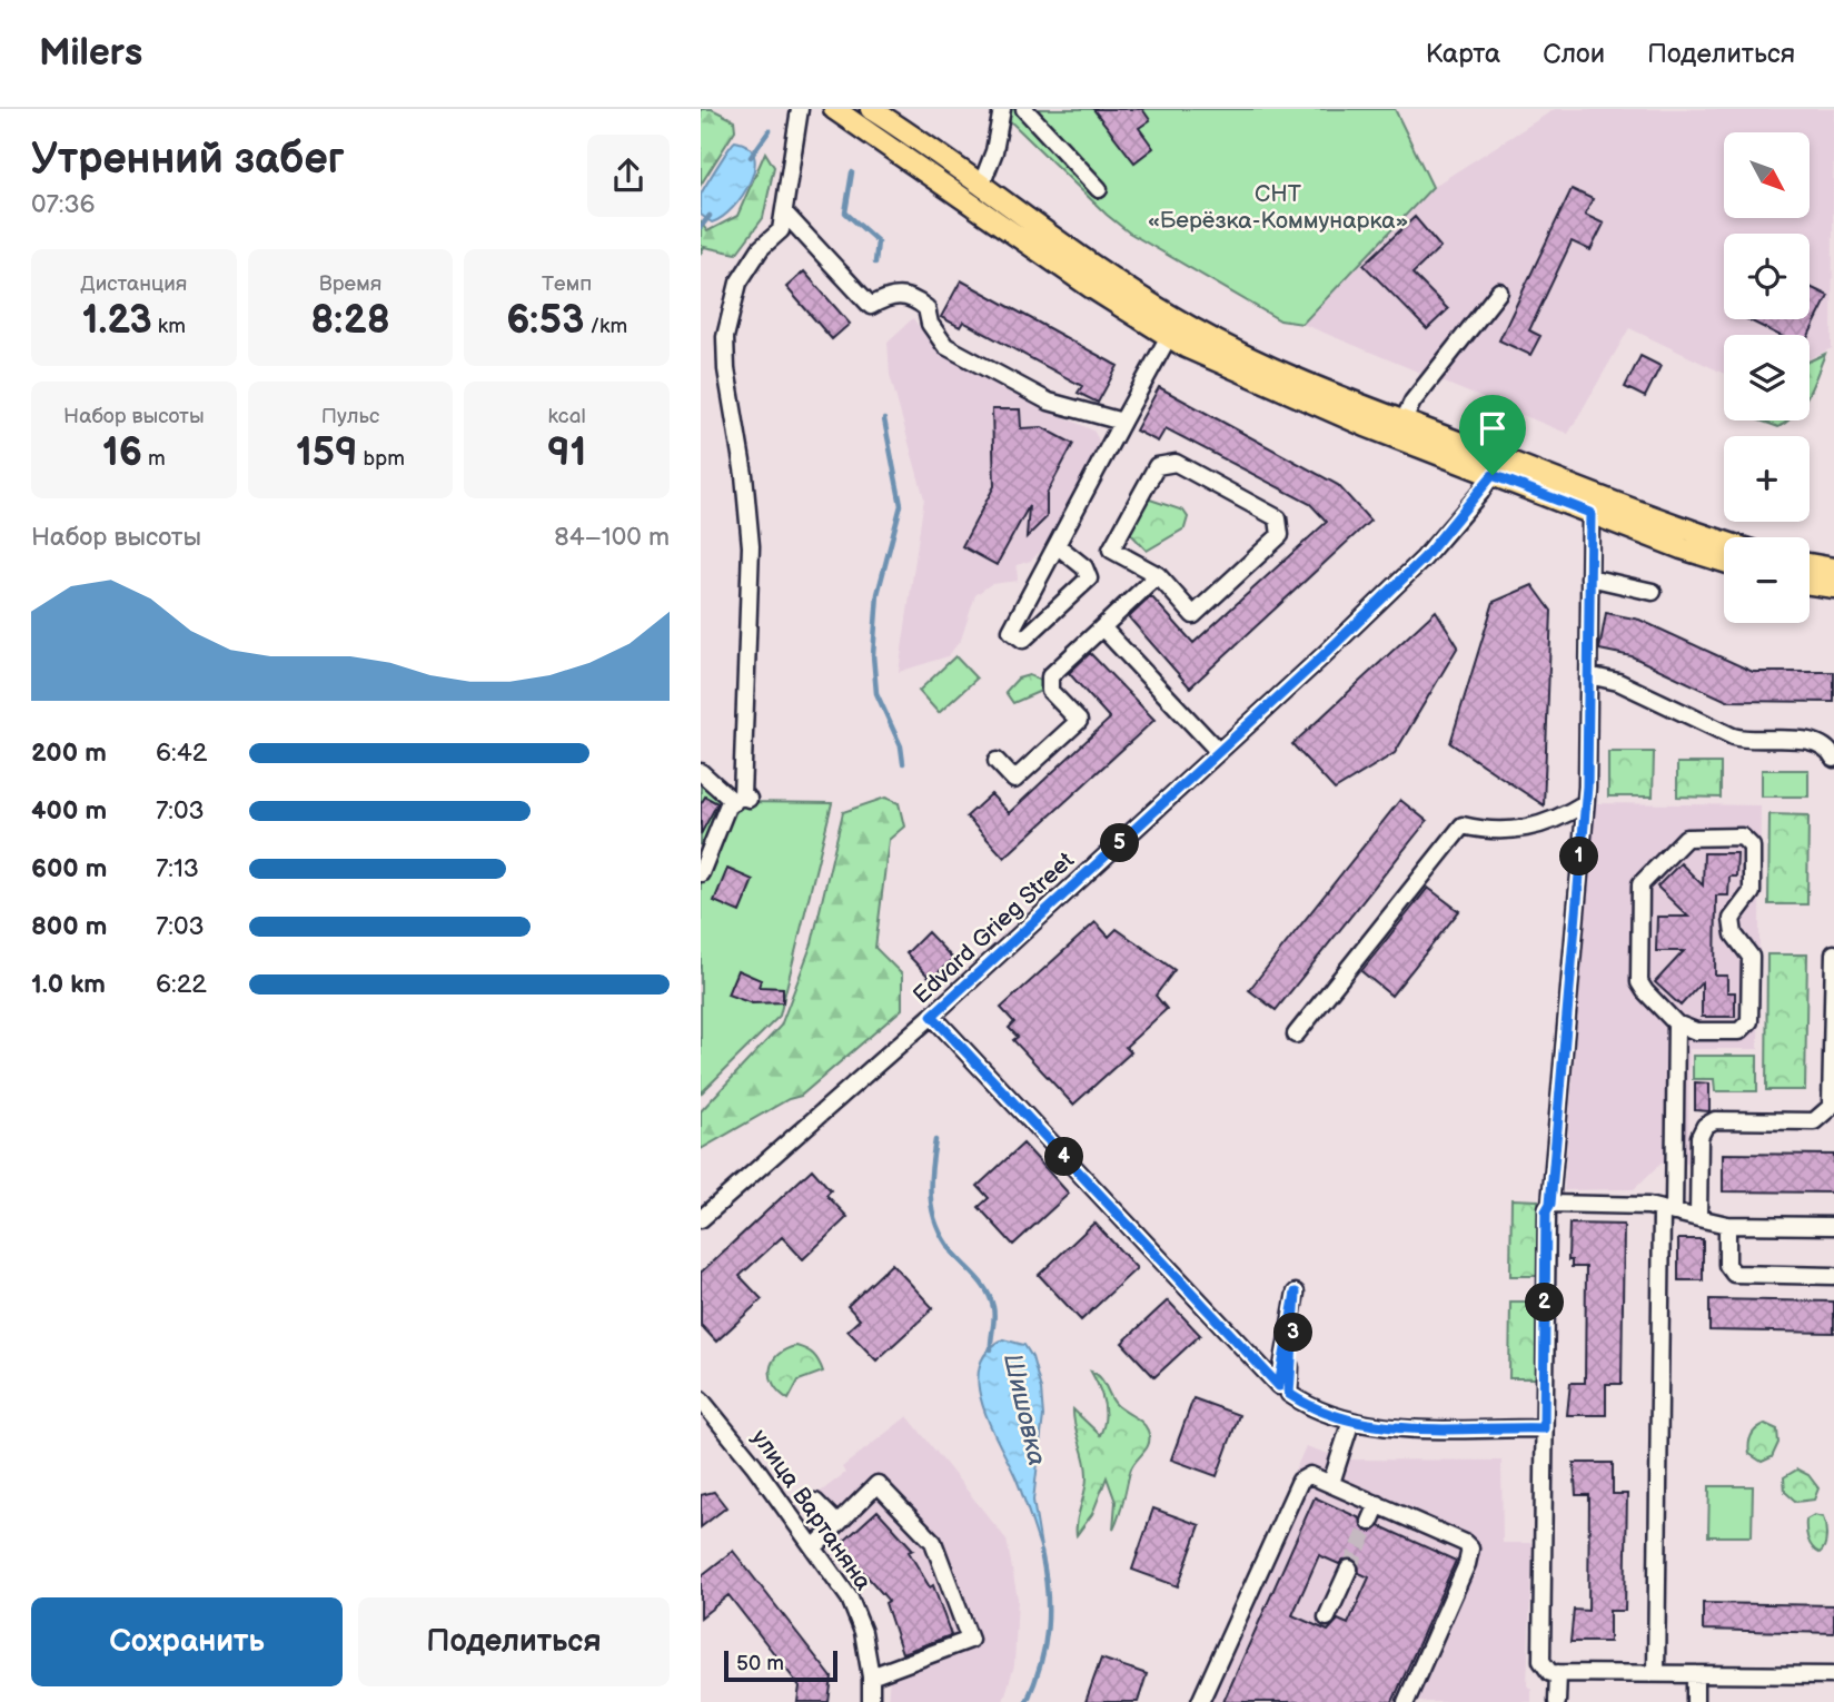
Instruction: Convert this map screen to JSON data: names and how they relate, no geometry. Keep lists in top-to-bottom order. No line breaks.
{"streets":{"street":["Edvard Grieg Street","улица Вартаняна"]},"water":["Шишовка"],"parks":["СНТ «Берёзка-Коммунарка»"],"scale_bar":"50 m","north":"bottom right","page":{"header":"Milers","nav":["Карта","Слои","Поделиться"],"heading":["Утренний забег","07:36"],"map_buttons":["+","−"],"stats":[["Дистанция","1.23 km"],["Время","8:28"],["Темп","6:53 /km"],["Набор высоты","16 m"],["Пульс","159 bpm"],["kcal","91"]],"chart":["Набор высоты","84–100 m"],"list":[{"name":"200 m","note":"6:42"},{"name":"400 m","note":"7:03"},{"name":"600 m","note":"7:13"},{"name":"800 m","note":"7:03"},{"name":"1.0 km","note":"6:22"}],"pins":["5","1","4","2","3"],"buttons":["Сохранить","Поделиться"],"scale":"50 m"}}
